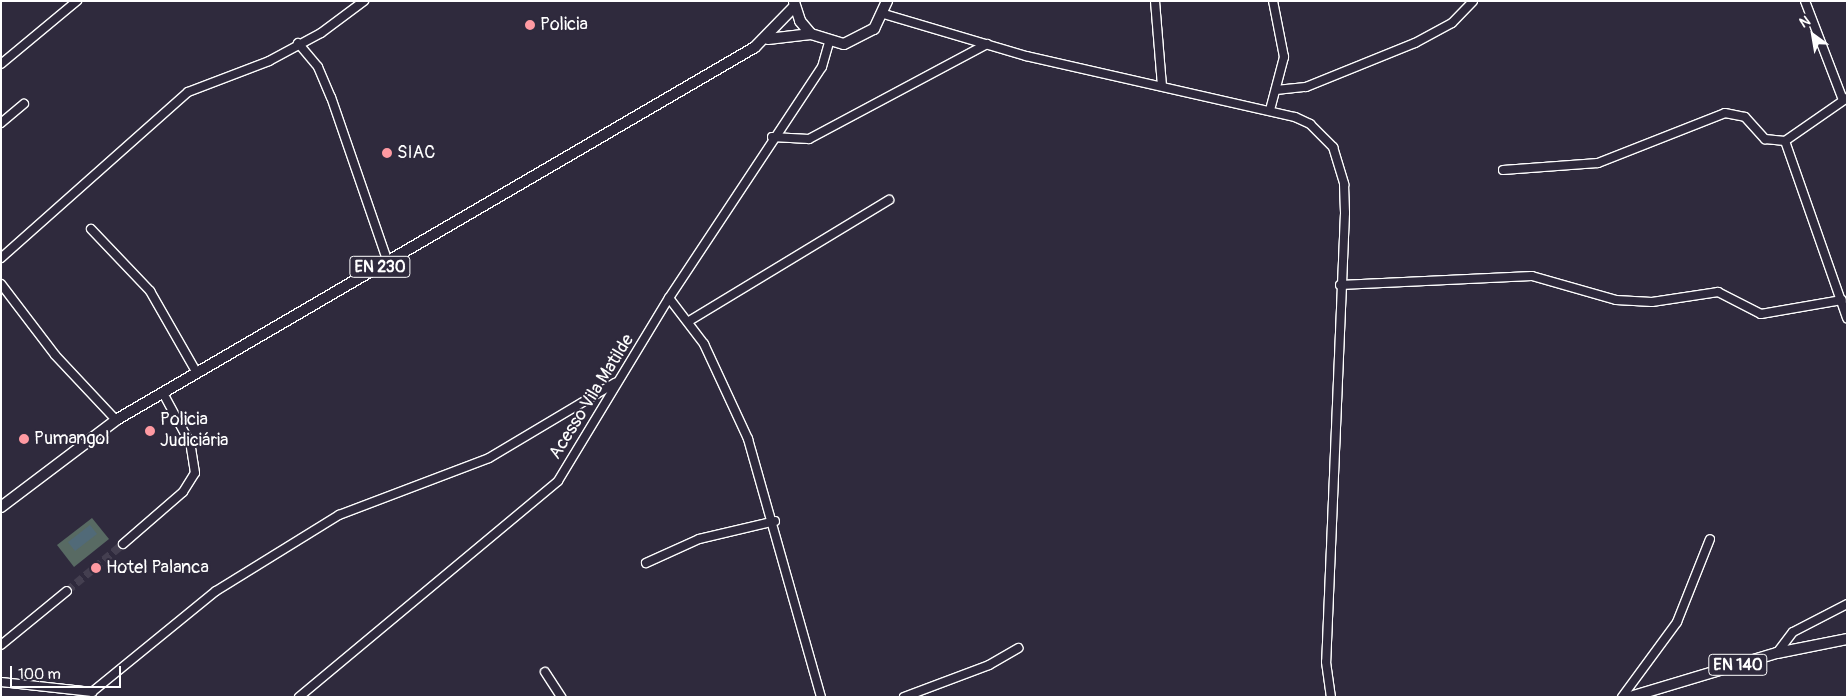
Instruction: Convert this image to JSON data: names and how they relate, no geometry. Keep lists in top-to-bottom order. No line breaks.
{"streets":{"main road":["EN 230","EN 140"],"street":["Acesso Vila Matilde"]},"places":["Policia","SIAC","Policia Judiciária","Pumangol","Hotel Palanca"],"scale_bar":"100 m","north":"top left"}
